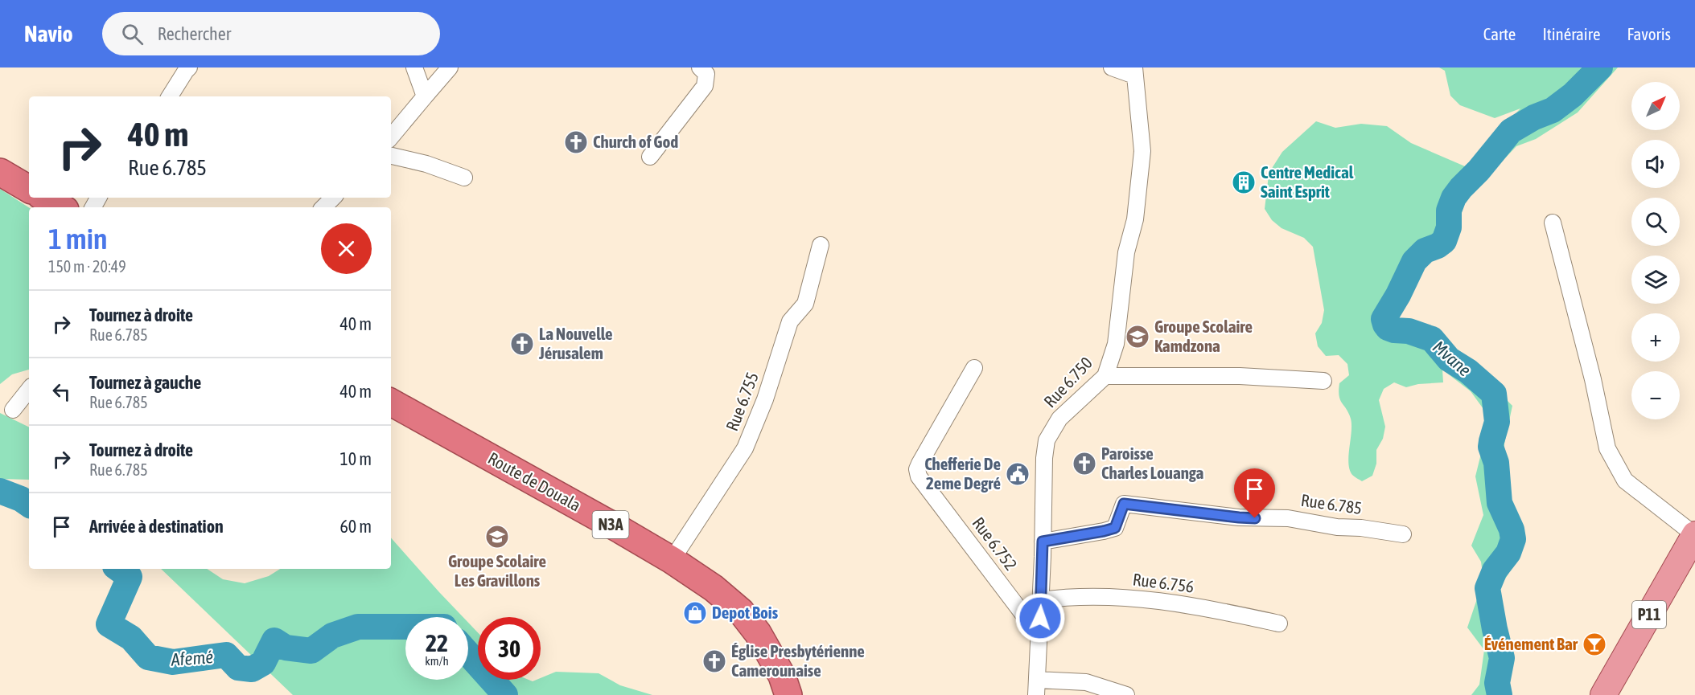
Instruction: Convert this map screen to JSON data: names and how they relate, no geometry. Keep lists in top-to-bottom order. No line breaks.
{"streets":{"highway":["Route de Douala","N3A"],"main road":["P11"],"street":["Rue 6.750","Rue 6.755","Rue 6.785","Rue 6.752","Rue 6.756"]},"crossings":[["Rue 6.750","Rue 6.785"],["Rue 6.750","Rue 6.752"],["Rue 6.750","Rue 6.756"],["Rue 6.755","Route de Douala"]],"water":["Mvane","Afemé"],"places":{"church":["Church of God","La Nouvelle Jérusalem","Paroisse Charles Louanga","Église Presbytérienne Camerounaise"],"building":["Centre Medical Saint Esprit"],"school or university":["Groupe Scolaire Kamdzona","Groupe Scolaire Les Gravillons"],"public building":["Chefferie De 2eme Degré"],"shop":["Depot Bois"],"bar":["Événement Bar"]},"north":"top right","page":{"header":"Navio","search":"Rechercher","nav":["Carte","Itinéraire","Favoris"],"map_buttons":["+","−"],"turn":["40 m","Rue 6.785"],"heading":["1 min","150 m · 20:49"],"list":[{"name":"Tournez à droite","note":"Rue 6.785","value":"40 m"},{"name":"Tournez à gauche","note":"Rue 6.785","value":"40 m"},{"name":"Tournez à droite","note":"Rue 6.785","value":"10 m"},{"name":"Arrivée à destination","value":"60 m"}],"speed":"22 km/h","limit":"30"}}
